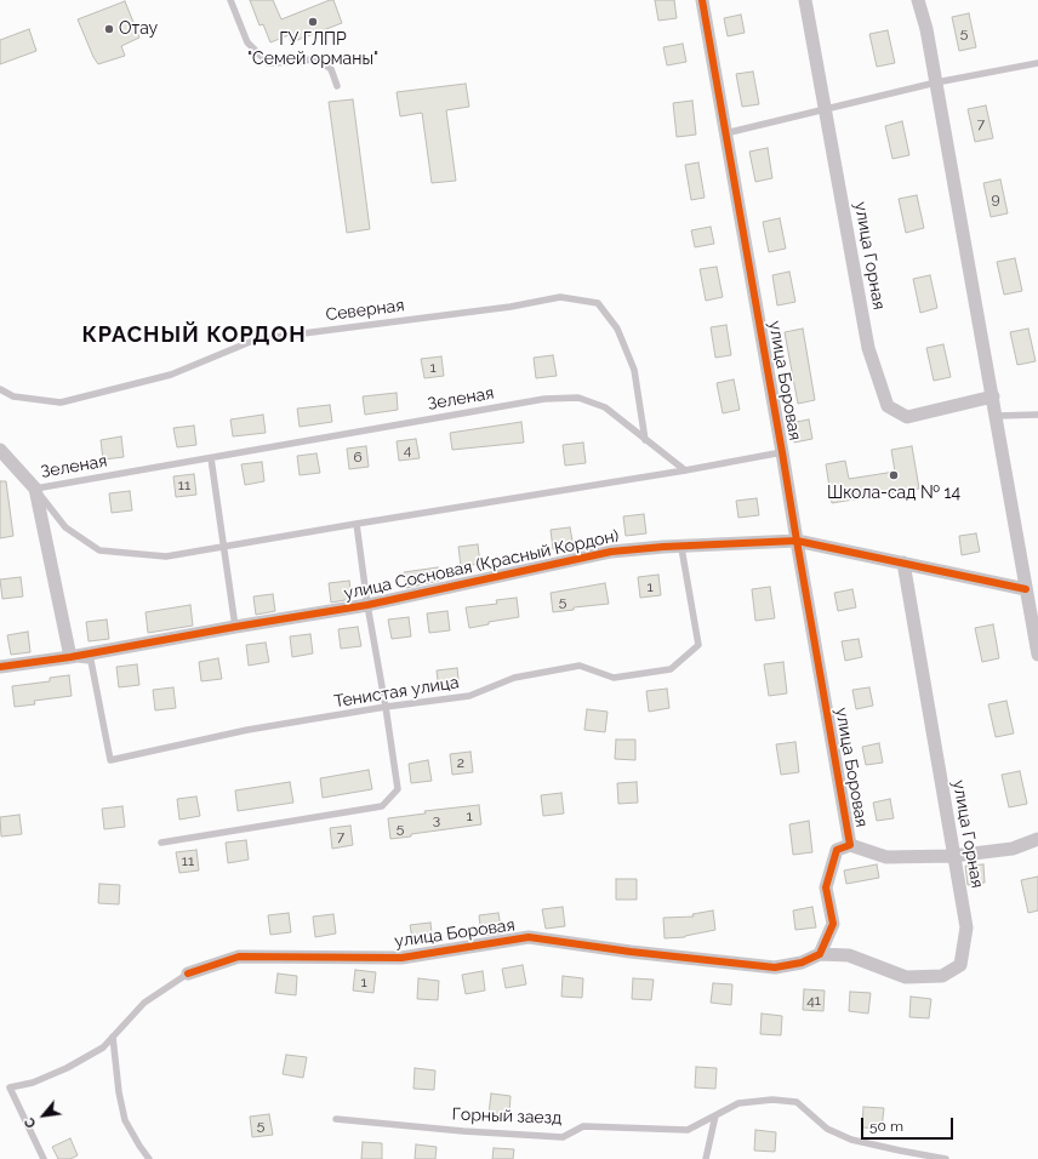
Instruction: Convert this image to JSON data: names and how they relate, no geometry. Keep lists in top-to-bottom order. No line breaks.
{"streets":{"street":["улица Горная","улица Боровая","улица Сосновая (Красный Кордон)"],"lane":["Северная","Зеленая","Тенистая улица","Горный заезд"]},"crossings":[["улица Горная","улица Боровая"],["улица Горная","улица Сосновая (Красный Кордон)"],["Северная","Зеленая"],["улица Боровая","Зеленая"],["улица Боровая","улица Сосновая (Красный Кордон)"],["улица Сосновая (Красный Кордон)","Тенистая улица"]],"districts":["КРАСНЫЙ КОРДОН"],"places":["ГУ ГЛПР \"Семей орманы\"","Отау","Школа-сад № 14"],"house_numbers":["5","7","9","1","4","6","11","1","5","2","1","3","5","7","11","1","41","5"],"scale_bar":"50 m","north":"bottom left"}
